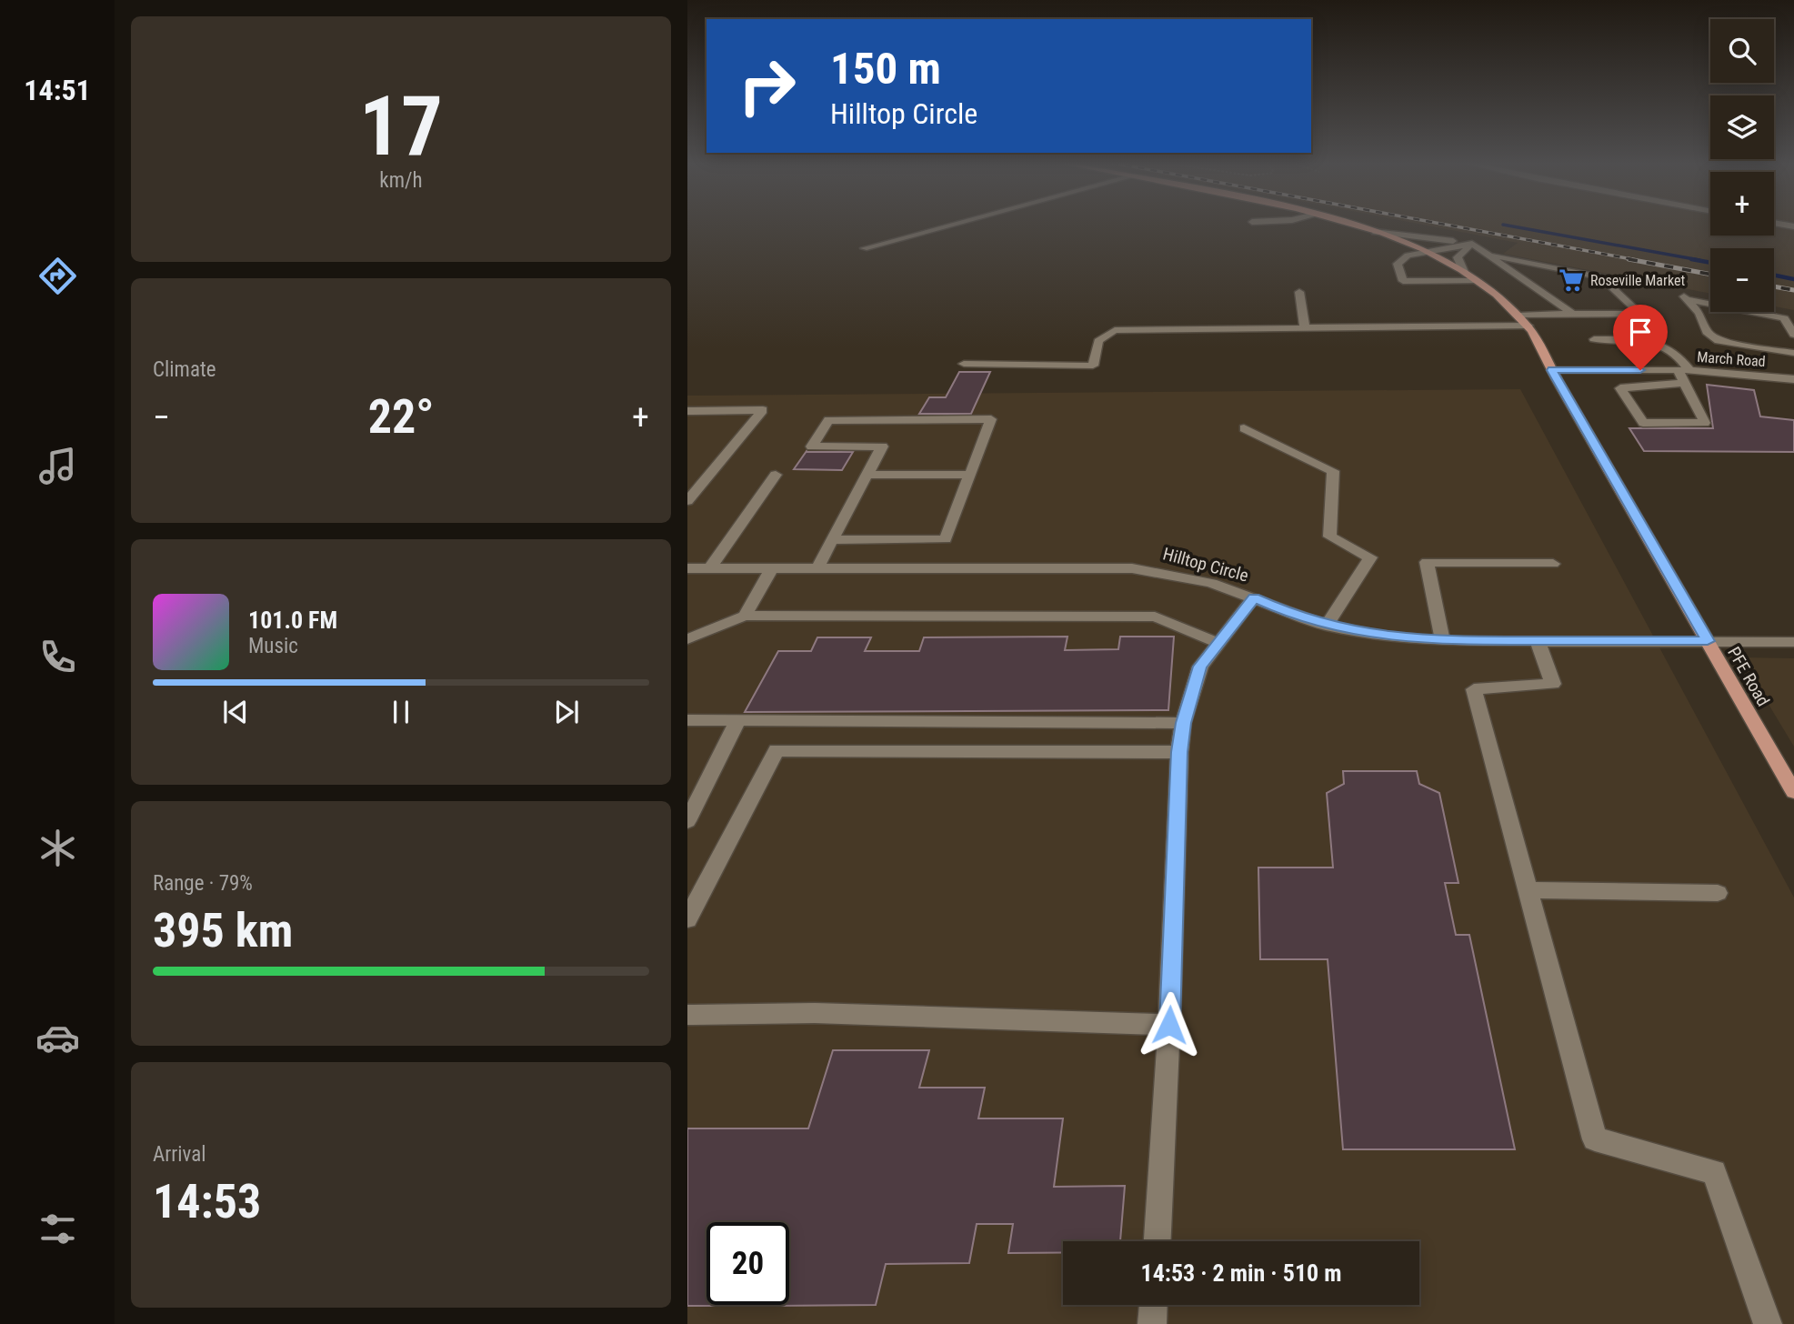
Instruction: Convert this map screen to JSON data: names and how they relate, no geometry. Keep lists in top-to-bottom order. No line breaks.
{"streets":{"main road":["PFE Road"],"street":["March Road","Hilltop Circle"]},"crossings":[["March Road","PFE Road"],["Hilltop Circle","PFE Road"]],"places":{"supermarket":["Roseville Market"]},"page":{"tabs":"14:51","tile":[["17","km/h"],"Climate",["Range · 79%","395 km"],["Arrival","14:53"]],"map_buttons":["+","−"],"turn":["150 m","Hilltop Circle"],"heat":["−","22°","+"],"song":["101.0 FM","Music"],"limit":"20","trip":"14:53 · 2 min · 510 m"}}
